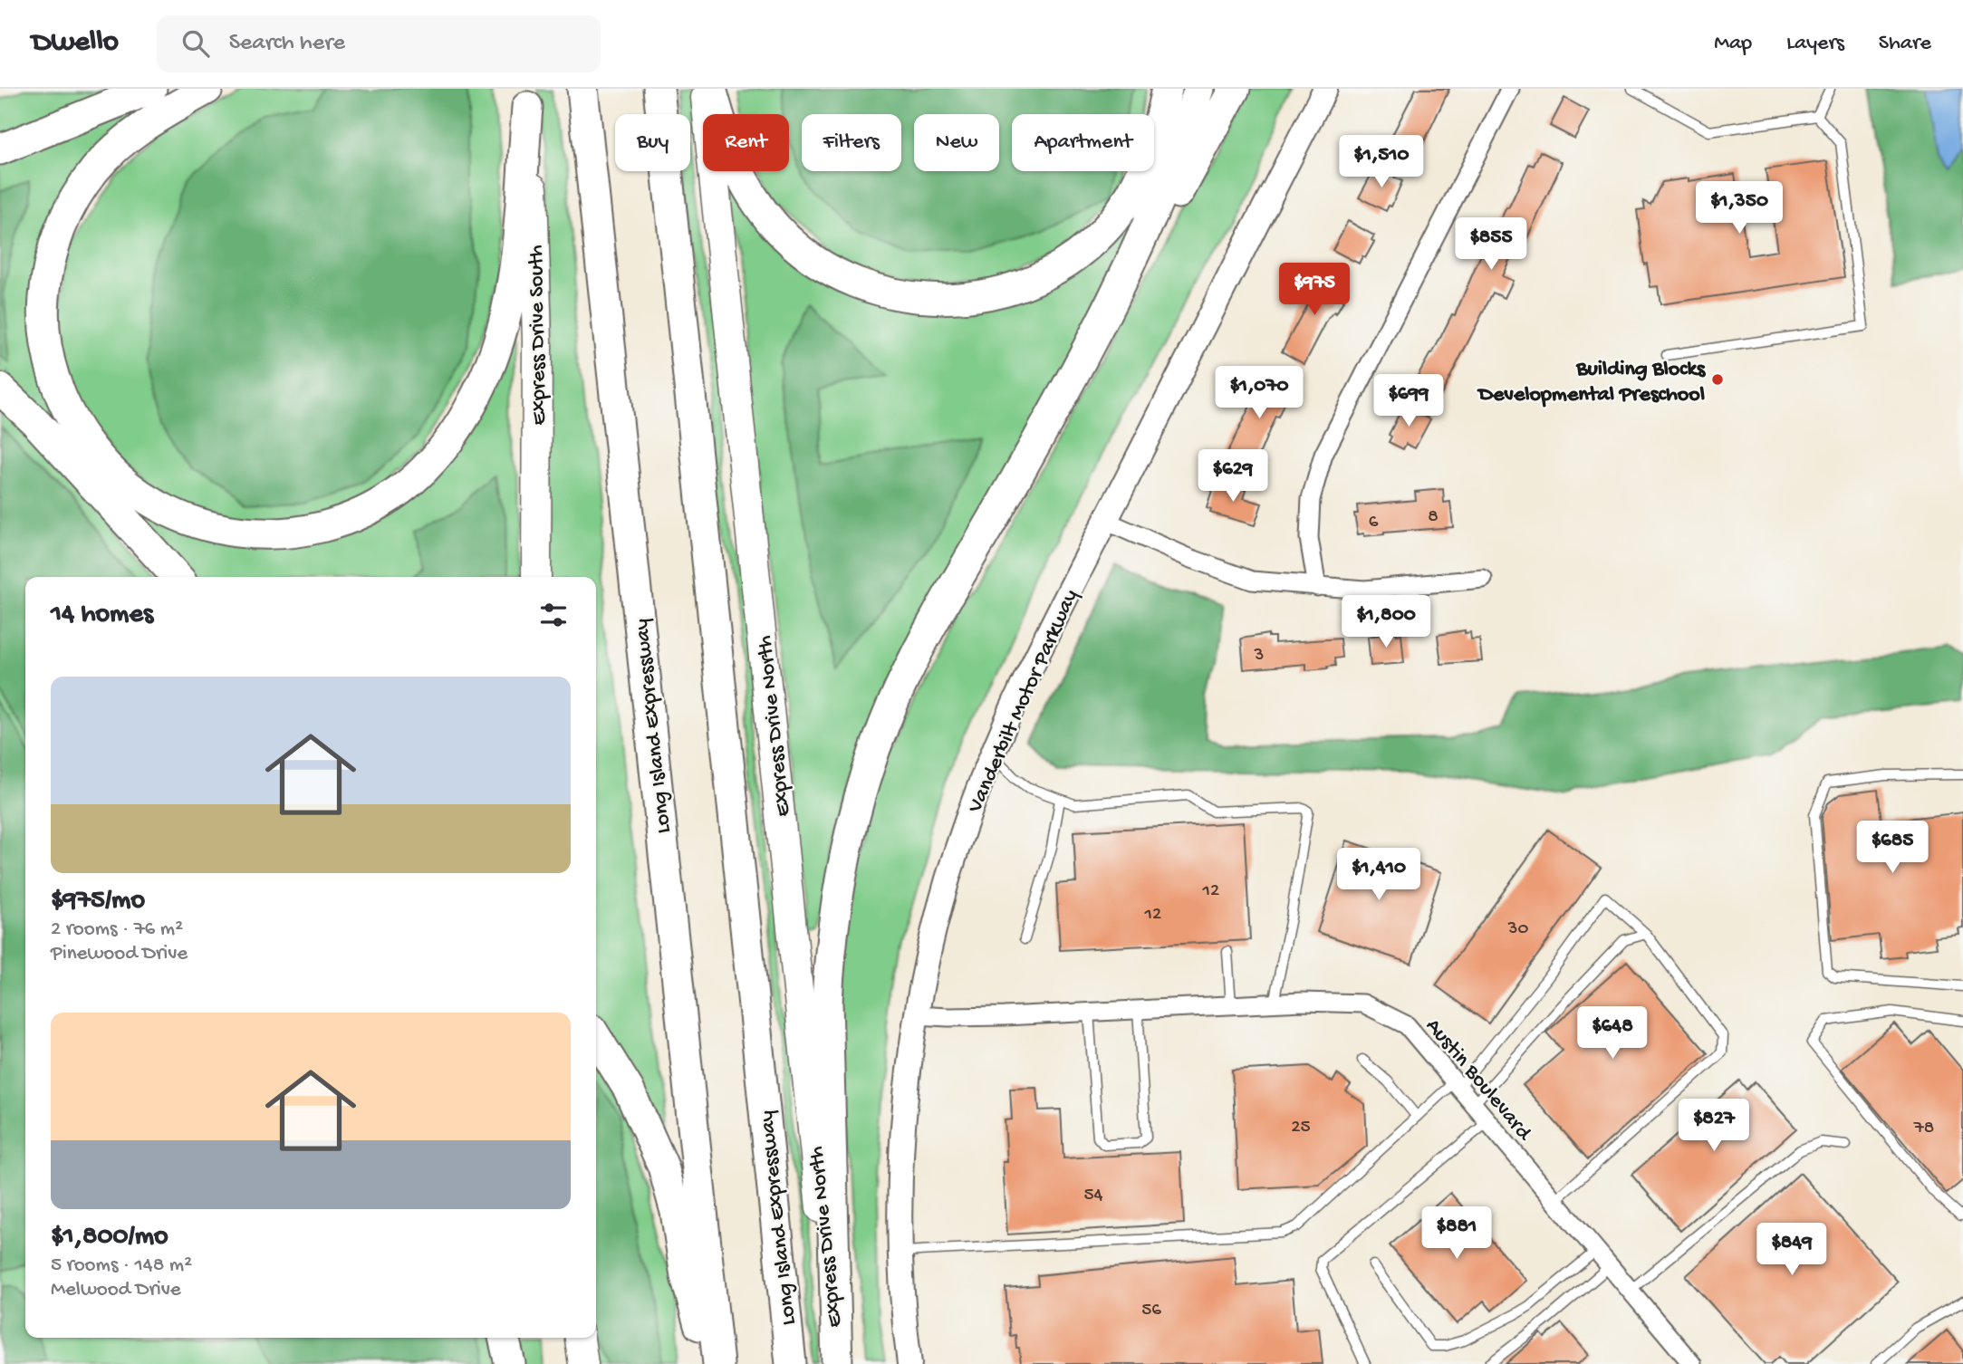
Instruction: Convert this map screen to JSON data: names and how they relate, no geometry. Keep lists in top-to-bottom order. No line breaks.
{"streets":{"highway":["Express Drive South","Long Island Expressway","Express Drive North"],"main road":["Vanderbilt Motor Parkway"],"street":["Austin Boulevard"]},"crossings":[["Vanderbilt Motor Parkway","Austin Boulevard"]],"places":["Building Blocks Developmental Preschool"],"house_numbers":["8","6","3","12","12","30","25","78","54","56"],"page":{"header":"Dwello","search":"Search here","nav":["Map","Layers","Share"],"chip":["Buy","Rent","Filters","New","Apartment"],"price":["$1,510","$1,350","$855","$975","$1,070","$699","$629","$1,800","$685","$1,410","$648","$827","$881","$849"],"heading":"14 homes","list":[{"name":"$975/mo","note":"2 rooms · 76 m² · Pinewood Drive"},{"name":"$1,800/mo","note":"5 rooms · 148 m² · Melwood Drive"}]}}
